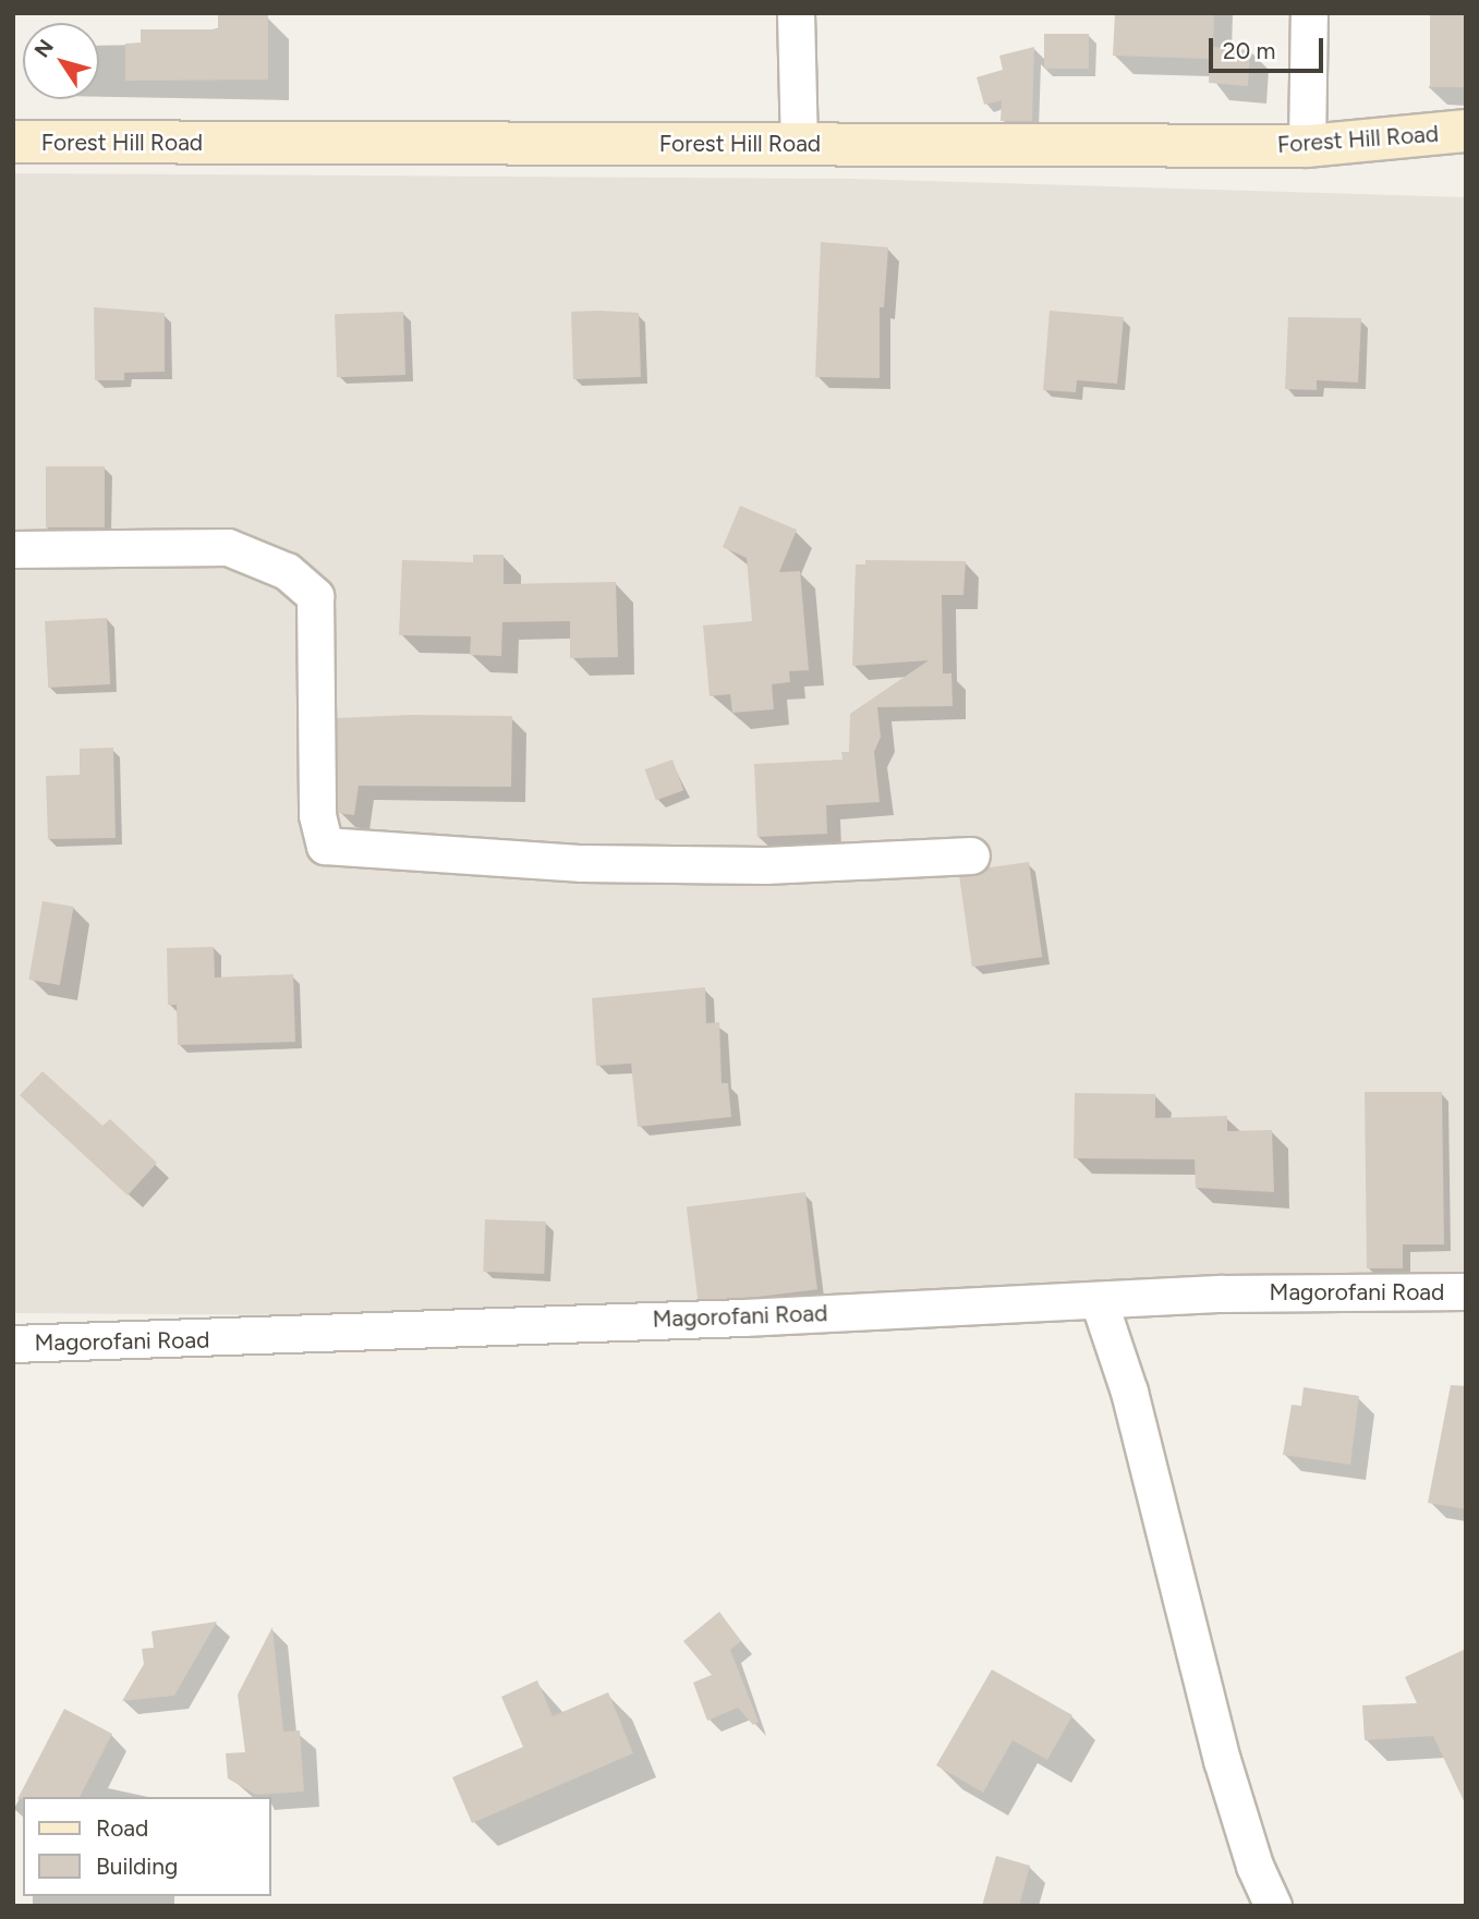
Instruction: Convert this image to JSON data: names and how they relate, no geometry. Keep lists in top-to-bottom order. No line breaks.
{"streets":{"street":["Forest Hill Road","Magorofani Road"]},"legend":["Road","Building"],"scale_bar":"20 m","north":"top left"}
